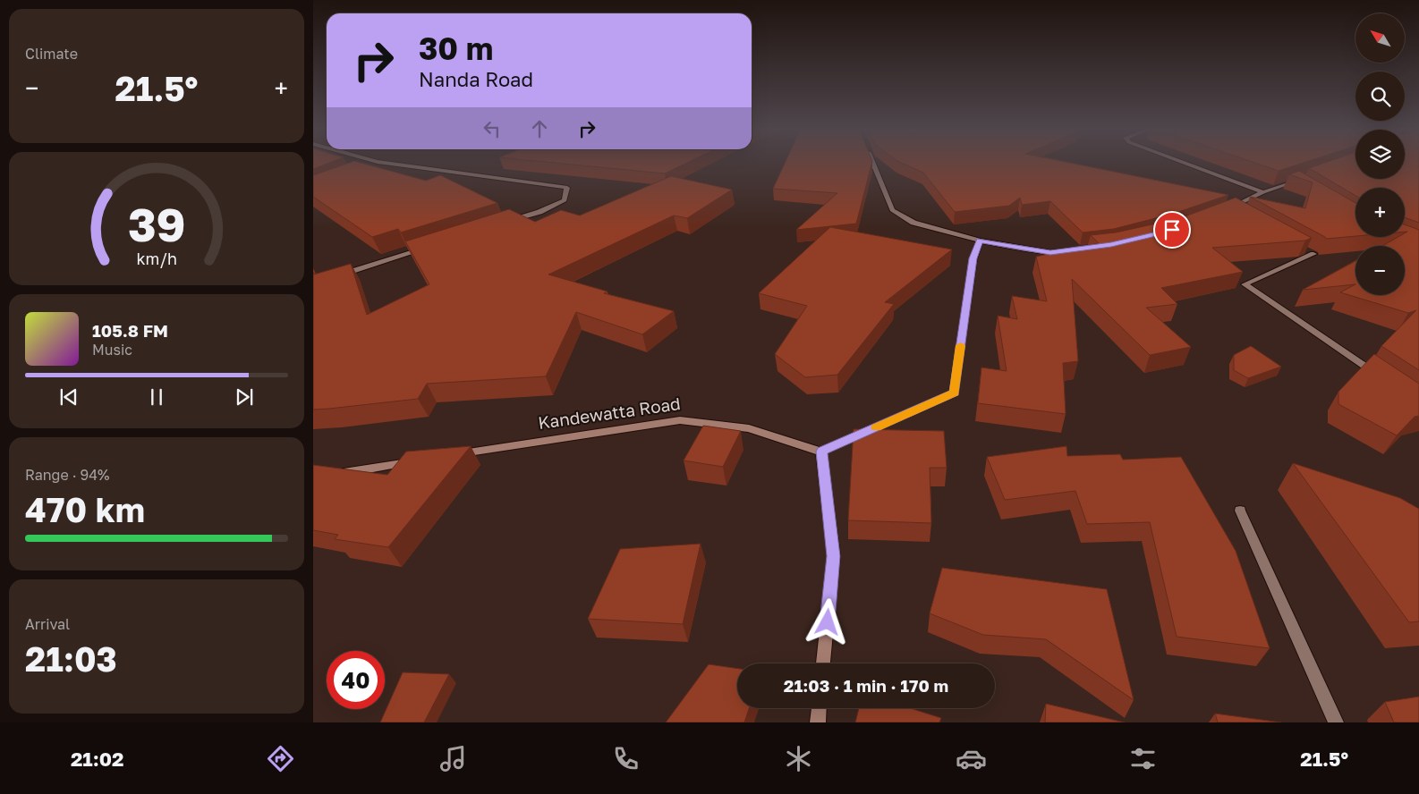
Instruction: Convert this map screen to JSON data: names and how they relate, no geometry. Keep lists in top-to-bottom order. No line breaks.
{"streets":{"street":["Kandewatta Road"]},"north":"top left","page":{"tile":["Climate",["Range · 94%","470 km"],["Arrival","21:03"]],"map_buttons":["+","−"],"turn":["30 m","Nanda Road"],"heat":["−","21.5°","+"],"song":["105.8 FM","Music"],"limit":"40","trip":"21:03 · 1 min · 170 m","tabs":["21:02","21.5°"],"gauge":["39","km/h"]}}
